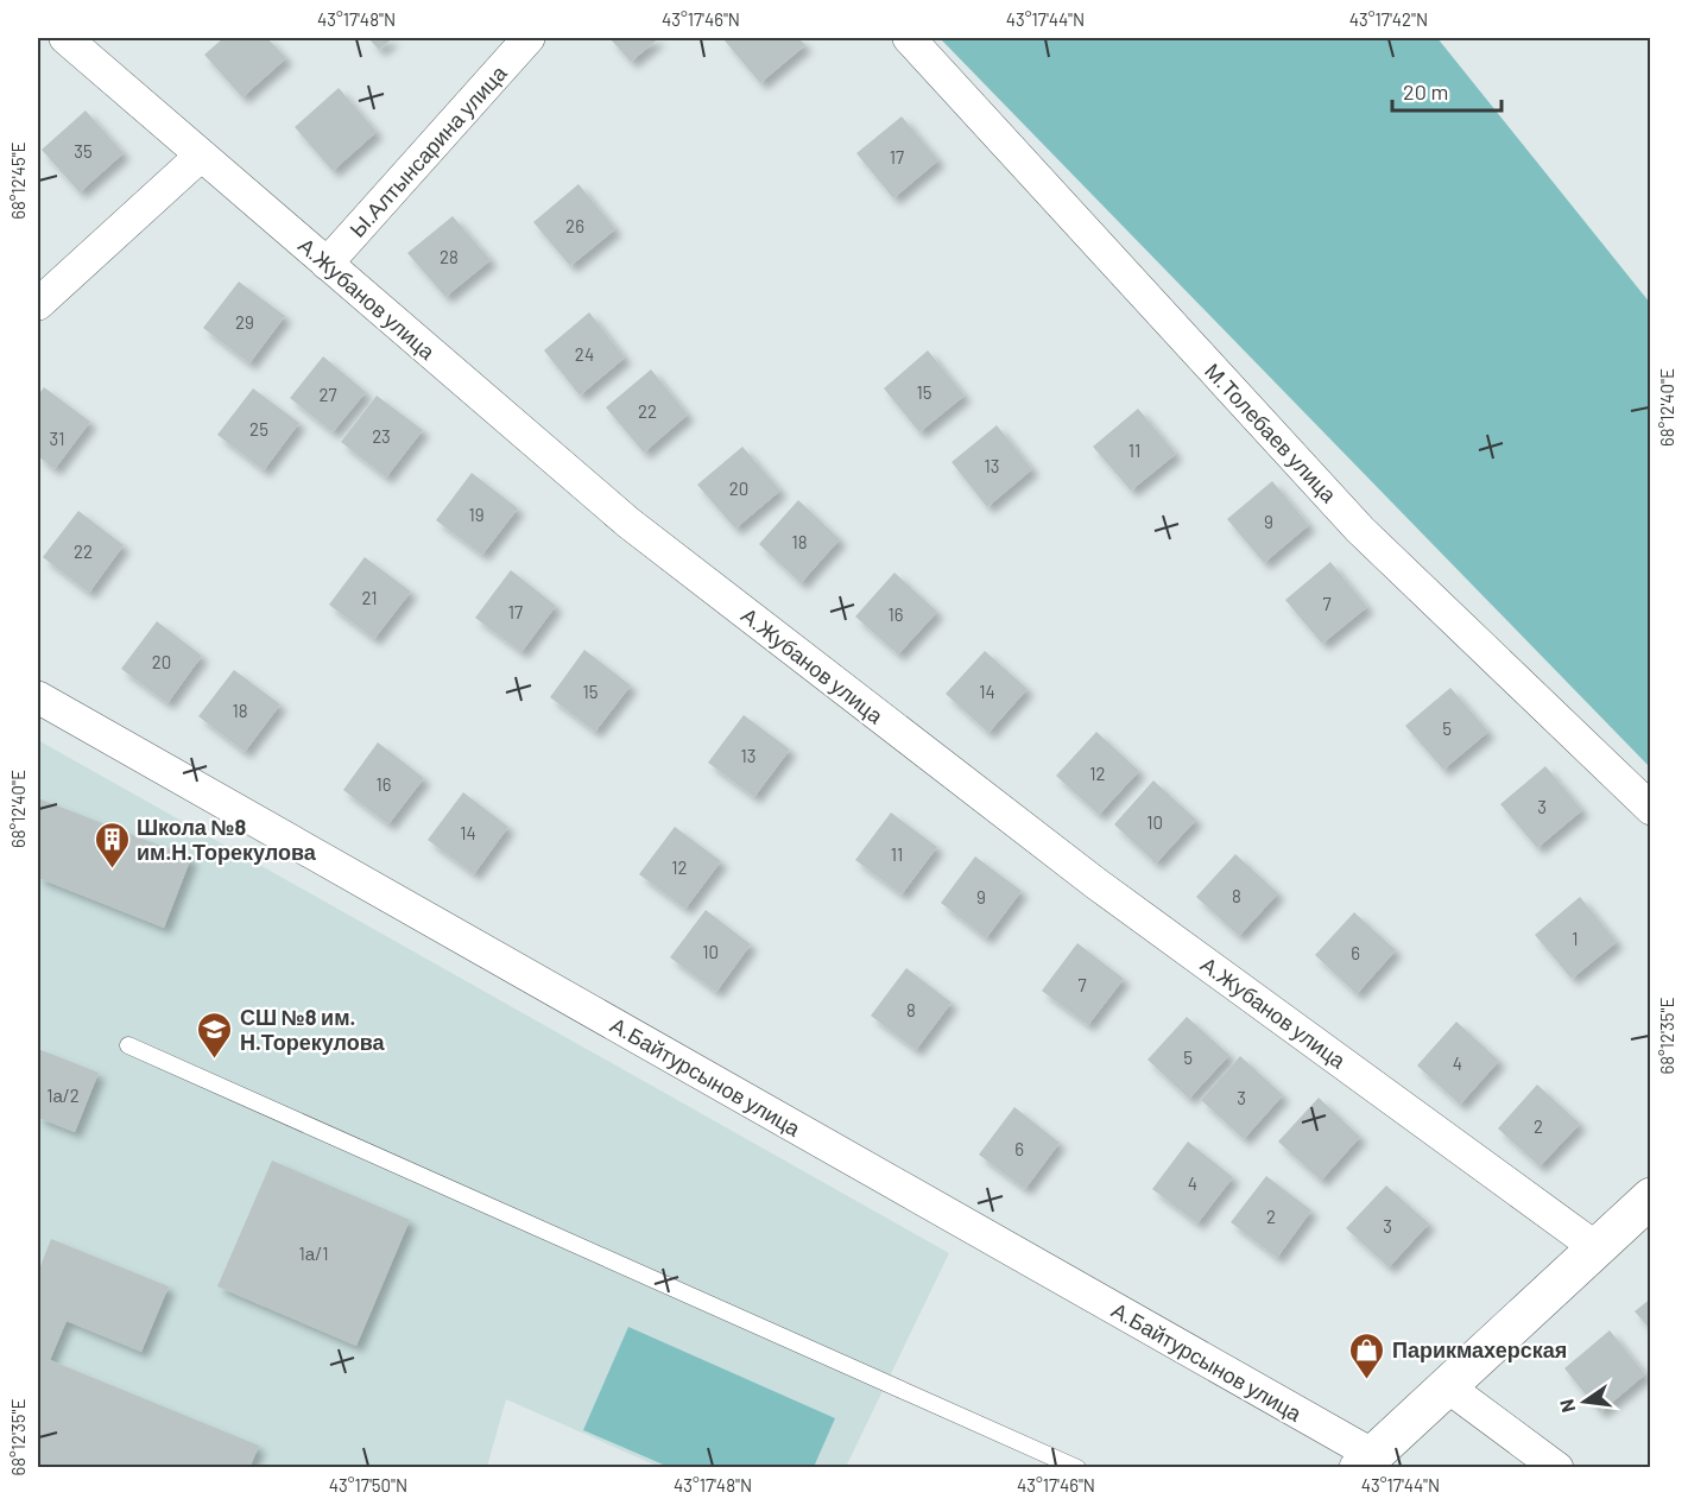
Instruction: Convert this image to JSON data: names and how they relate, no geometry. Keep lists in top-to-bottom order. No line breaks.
{"streets":{"street":["Ы.Алтынсарина улица","А.Жубанов улица","М.Толебаев улица","А.Байтурсынов улица"]},"crossings":[["Ы.Алтынсарина улица","А.Жубанов улица"]],"places":{"building":["Школа №8 им.Н.Торекулова"],"school or university":["СШ №8 им. Н.Торекулова"],"shop":["Парикмахерская"]},"house_numbers":["35","17","26","28","29","24","15","27","22","25","23","31","11","13","20","19","9","18","22","21","7","17","16","20","15","14","18","5","13","12","16","3","10","14","11","12","8","9","1","10","6","7","8","5","4","1а/2","3","2","6","4","2","3","1а/1"],"scale_bar":"20 m","north":"left","coordinates":["43°17'48\"N","43°17'46\"N","43°17'44\"N","43°17'42\"N","68°12'45\"E","68°12'40\"E","68°12'35\"E","43°17'50\"N"]}
